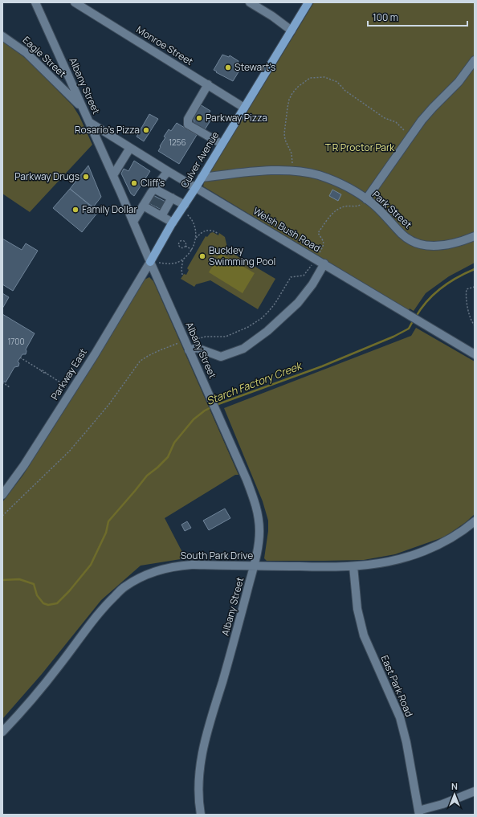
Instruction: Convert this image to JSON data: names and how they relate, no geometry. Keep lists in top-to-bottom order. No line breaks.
{"streets":{"main road":["Culver Avenue"],"street":["Monroe Street","Eagle Street","Albany Street","Park Street","Welsh Bush Road","Parkway East","South Park Drive","East Park Road"]},"crossings":[["Monroe Street","Culver Avenue"],["Eagle Street","Albany Street"],["Albany Street","Culver Avenue"],["Albany Street","Welsh Bush Road"],["Albany Street","Parkway East"],["Albany Street","South Park Drive"],["Culver Avenue","Park Street"],["Culver Avenue","Welsh Bush Road"],["Culver Avenue","Parkway East"],["South Park Drive","East Park Road"]],"water":["Starch Factory Creek"],"parks":["T R Proctor Park"],"places":["Stewart's","Parkway Pizza","Rosario's Pizza","Parkway Drugs","Cliff's","Family Dollar","Buckley Swimming Pool"],"house_numbers":["1256","1700"],"scale_bar":"100 m","north":"top"}
